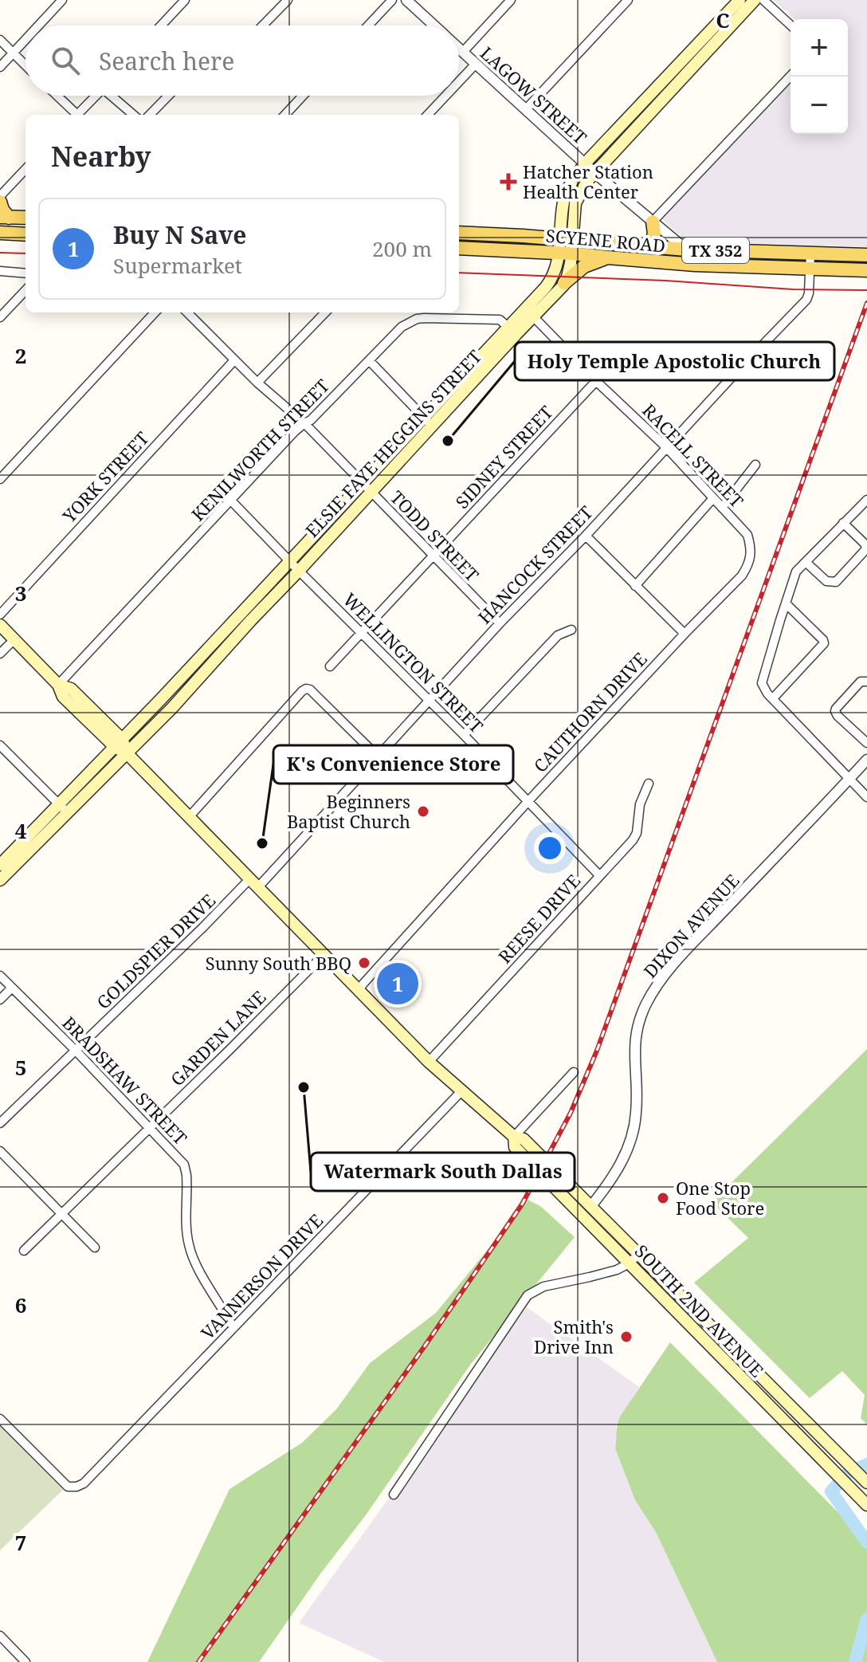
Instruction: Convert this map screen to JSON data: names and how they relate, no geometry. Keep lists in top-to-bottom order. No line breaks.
{"streets":{"main road":["SCYENE ROAD","TX 352","ELSIE FAYE HEGGINS STREET","SOUTH 2ND AVENUE"],"street":["LAGOW STREET","KENILWORTH STREET","RACELL STREET","SIDNEY STREET","YORK STREET","TODD STREET","HANCOCK STREET","WELLINGTON STREET","CAUTHORN DRIVE","REESE DRIVE","DIXON AVENUE","GOLDSPIER DRIVE","GARDEN LANE","BRADSHAW STREET","VANNERSON DRIVE"]},"crossings":[["LAGOW STREET","SCYENE ROAD"],["LAGOW STREET","ELSIE FAYE HEGGINS STREET"],["SCYENE ROAD","ELSIE FAYE HEGGINS STREET"],["SCYENE ROAD","HANCOCK STREET"],["ELSIE FAYE HEGGINS STREET","KENILWORTH STREET"],["ELSIE FAYE HEGGINS STREET","RACELL STREET"],["ELSIE FAYE HEGGINS STREET","TODD STREET"],["ELSIE FAYE HEGGINS STREET","WELLINGTON STREET"],["ELSIE FAYE HEGGINS STREET","SOUTH 2ND AVENUE"],["KENILWORTH STREET","TODD STREET"],["KENILWORTH STREET","WELLINGTON STREET"],["KENILWORTH STREET","SOUTH 2ND AVENUE"],["RACELL STREET","SIDNEY STREET"],["RACELL STREET","HANCOCK STREET"],["RACELL STREET","CAUTHORN DRIVE"],["SIDNEY STREET","TODD STREET"],["SIDNEY STREET","WELLINGTON STREET"],["YORK STREET","TODD STREET"],["TODD STREET","HANCOCK STREET"],["HANCOCK STREET","WELLINGTON STREET"],["HANCOCK STREET","GOLDSPIER DRIVE"],["HANCOCK STREET","SOUTH 2ND AVENUE"],["WELLINGTON STREET","CAUTHORN DRIVE"],["WELLINGTON STREET","REESE DRIVE"],["CAUTHORN DRIVE","SOUTH 2ND AVENUE"],["REESE DRIVE","SOUTH 2ND AVENUE"],["DIXON AVENUE","SOUTH 2ND AVENUE"],["GOLDSPIER DRIVE","BRADSHAW STREET"],["GOLDSPIER DRIVE","SOUTH 2ND AVENUE"],["GARDEN LANE","BRADSHAW STREET"],["GARDEN LANE","SOUTH 2ND AVENUE"],["BRADSHAW STREET","VANNERSON DRIVE"],["VANNERSON DRIVE","SOUTH 2ND AVENUE"]],"places":{"health":["Hatcher Station Health Center"],"other":["Holy Temple Apostolic Church","Beginners Baptist Church","K's Convenience Store","Sunny South BBQ","Watermark South Dallas","One Stop Food Store","Smith's Drive Inn"]},"page":{"map_buttons":["+","−"],"search":"Search here","heading":"Nearby","list":[{"mark":"1","name":"Buy N Save","note":"Supermarket","value":"200 m"}],"pins":"1"},"grid":{"columns":["C"],"rows":["2","3","4","5","6","7"]}}
